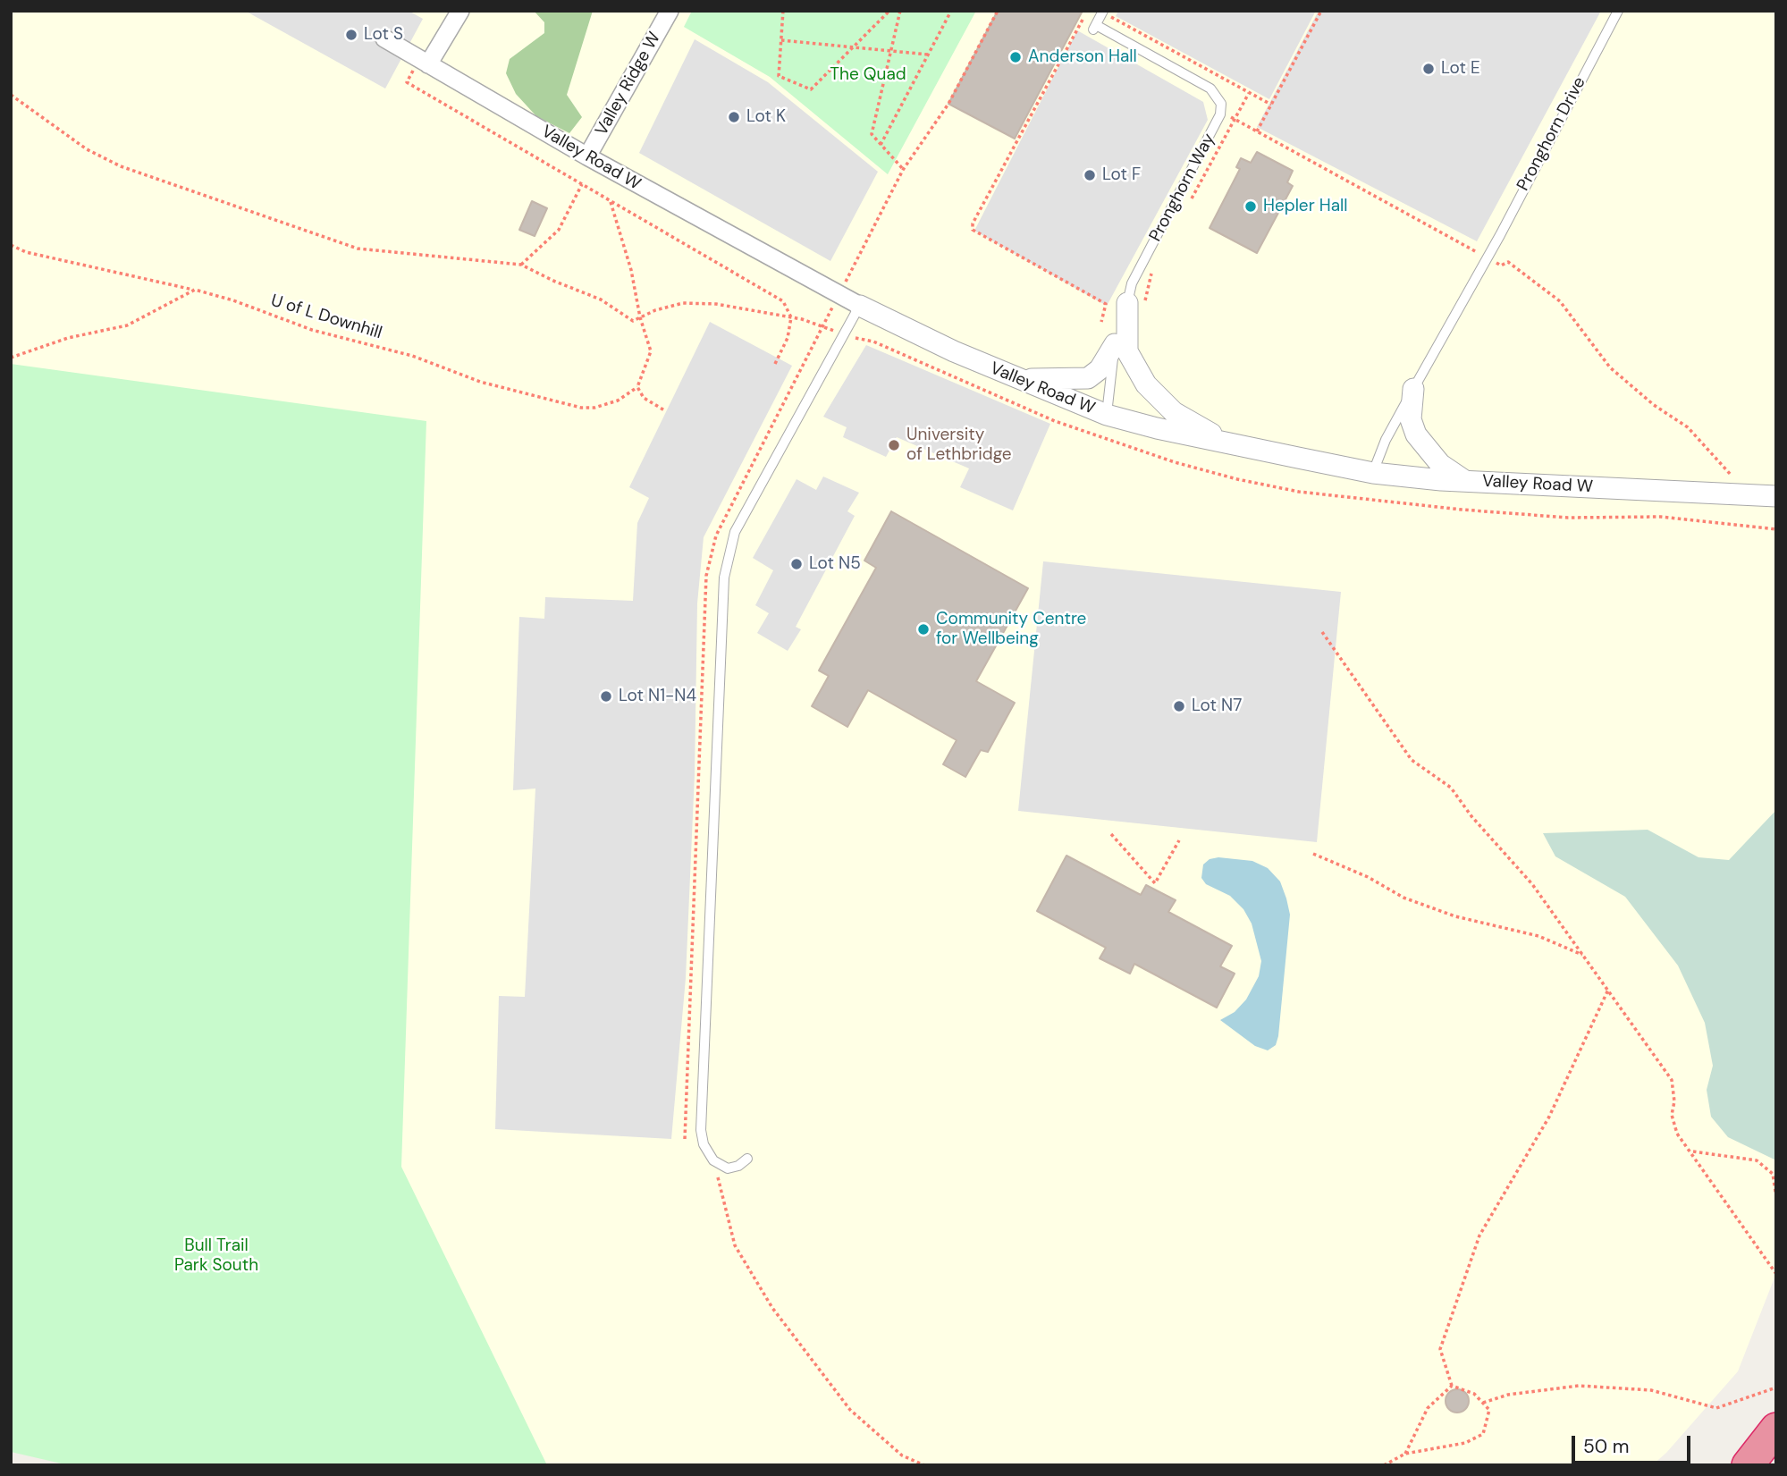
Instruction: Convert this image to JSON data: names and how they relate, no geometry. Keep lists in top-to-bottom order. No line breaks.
{"streets":{"street":["Valley Ridge W","Valley Road W"],"lane":["Pronghorn Drive","Pronghorn Way"],"path":["U of L Downhill"]},"crossings":[["Valley Ridge W","Valley Road W"],["Pronghorn Drive","Valley Road W"],["Valley Road W","Pronghorn Way"]],"parks":["The Quad","Bull Trail Park South"],"places":["Lot S","Anderson Hall","Lot E","Lot K","Lot F","Hepler Hall","University of Lethbridge","Lot N5","Community Centre for Wellbeing","Lot N1-N4","Lot N7"],"scale_bar":"50 m"}
